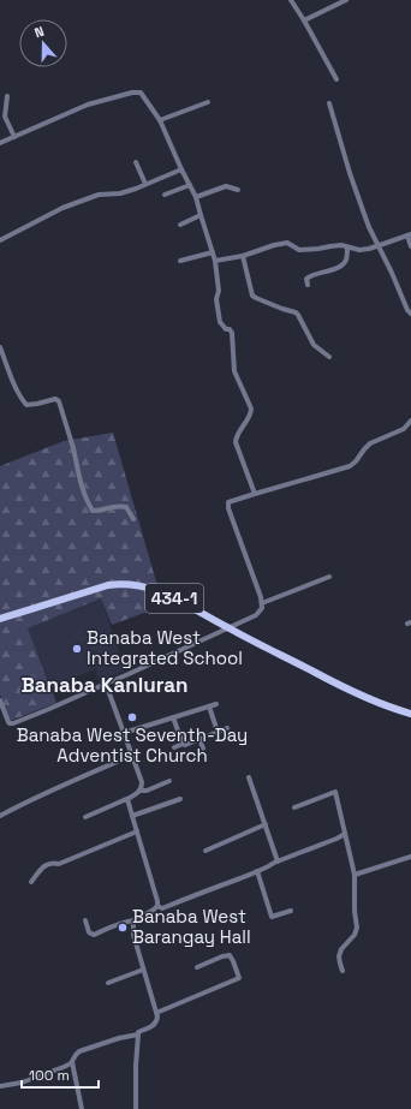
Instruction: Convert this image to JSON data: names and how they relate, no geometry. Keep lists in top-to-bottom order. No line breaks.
{"streets":{"main road":["434-1"]},"districts":["Banaba Kanluran"],"places":["Banaba West Integrated School","Banaba West Seventh-Day Adventist Church","Banaba West Barangay Hall"],"scale_bar":"100 m","north":"top"}
